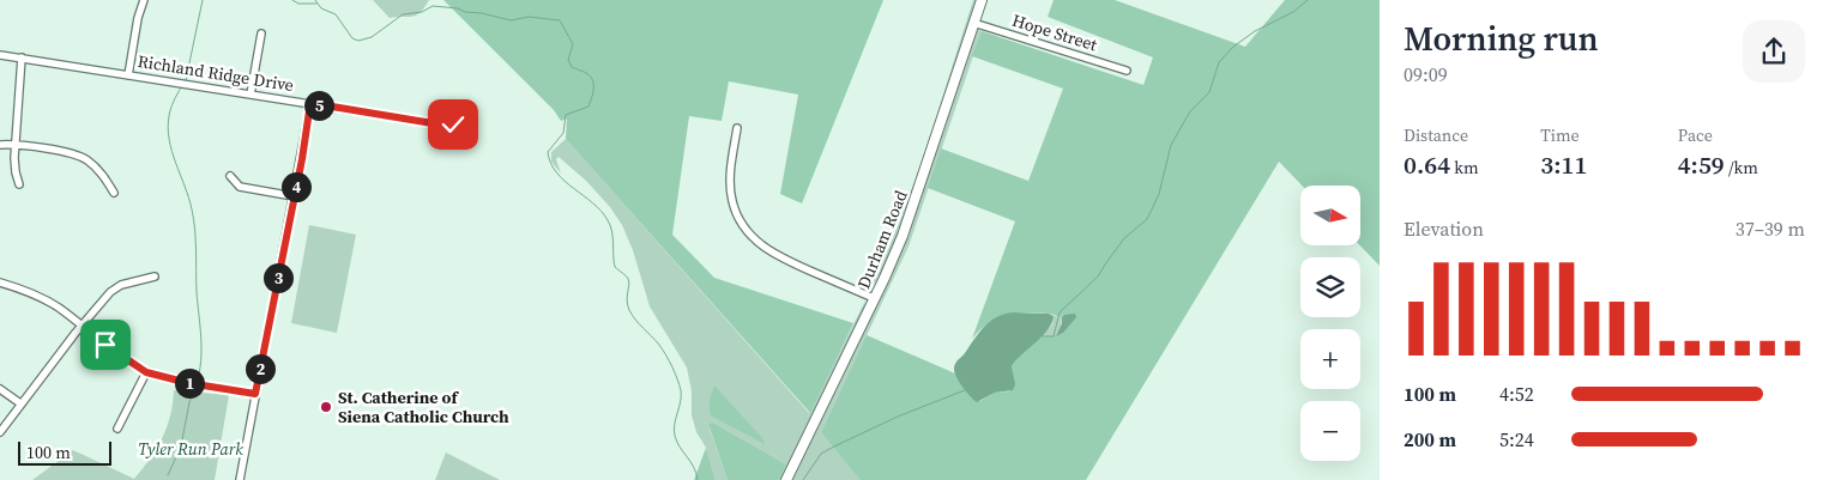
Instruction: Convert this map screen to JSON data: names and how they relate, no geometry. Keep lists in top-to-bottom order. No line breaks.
{"streets":{"main road":["Durham Road"],"street":["Hope Street","Richland Ridge Drive"]},"crossings":[["Hope Street","Durham Road"]],"parks":["Tyler Run Park"],"places":["St. Catherine of Siena Catholic Church"],"scale_bar":"100 m","north":"right","page":{"heading":["Morning run","09:09"],"pins":["5","4","3","2","1"],"stats":[["Distance","0.64 km"],["Time","3:11"],["Pace","4:59 /km"]],"map_buttons":["+","−"],"chart":["Elevation","37–39 m"],"list":[{"name":"100 m","note":"4:52"},{"name":"200 m","note":"5:24"}],"scale":"100 m"}}
